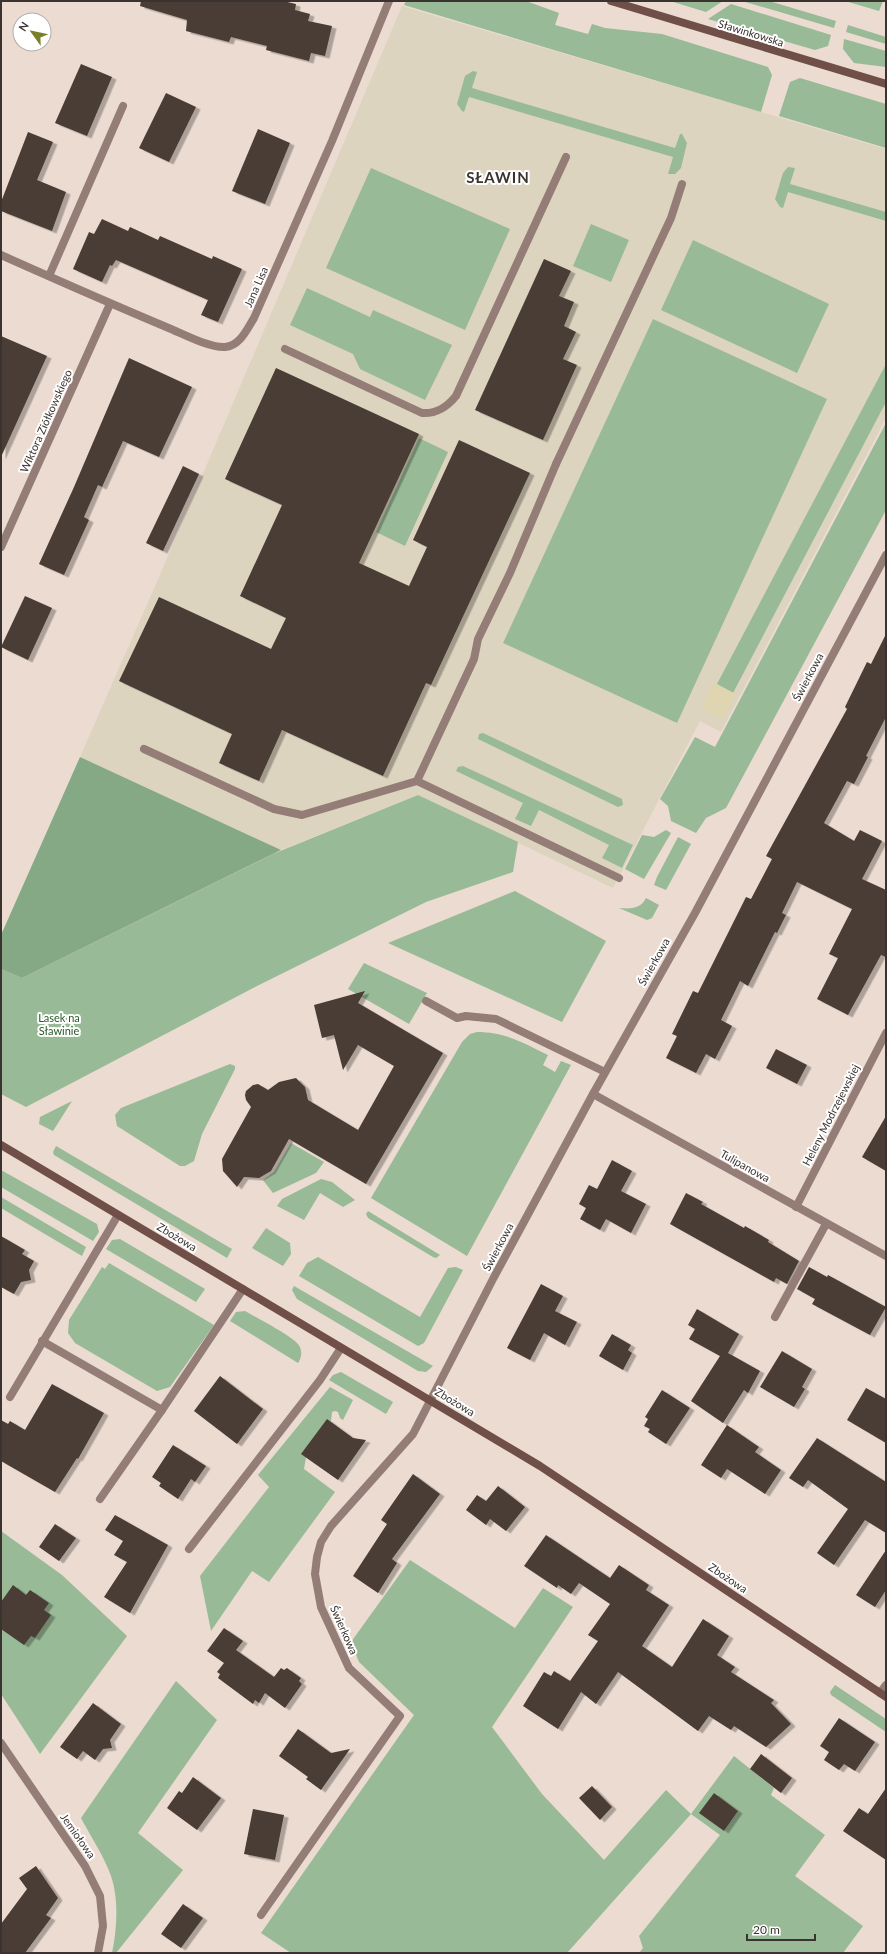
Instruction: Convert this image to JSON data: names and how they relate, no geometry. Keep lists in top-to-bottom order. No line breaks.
{"streets":{"street":["Sławinkowska","Jana Lisa","Wiktora Ziółkowskiego","Świerkowa","Heleny Modrzejewskiej","Tulipanowa","Zbożowa","Jemiołowa"]},"crossings":[["Jana Lisa","Wiktora Ziółkowskiego"],["Świerkowa","Tulipanowa"],["Świerkowa","Zbożowa"],["Heleny Modrzejewskiej","Tulipanowa"]],"districts":["SŁAWIN"],"parks":["Lasek na Sławinie"],"scale_bar":"20 m","north":"top left"}
